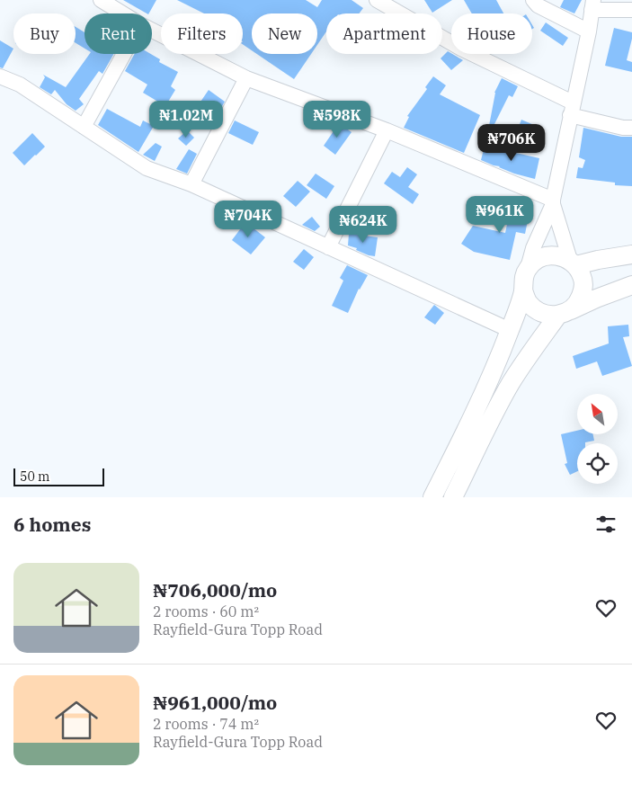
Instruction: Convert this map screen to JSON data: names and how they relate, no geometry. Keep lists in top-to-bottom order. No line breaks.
{"scale_bar":"50 m","north":"top left","page":{"chip":["Buy","Rent","Filters","New","Apartment","House"],"price":["₦1.02M","₦598K","₦706K","₦961K","₦704K","₦624K"],"scale":"50 m","heading":"6 homes","list":[{"name":"₦706,000/mo","note":"2 rooms · 60 m² · Rayfield-Gura Topp Road"},{"name":"₦961,000/mo","note":"2 rooms · 74 m² · Rayfield-Gura Topp Road"}]}}
